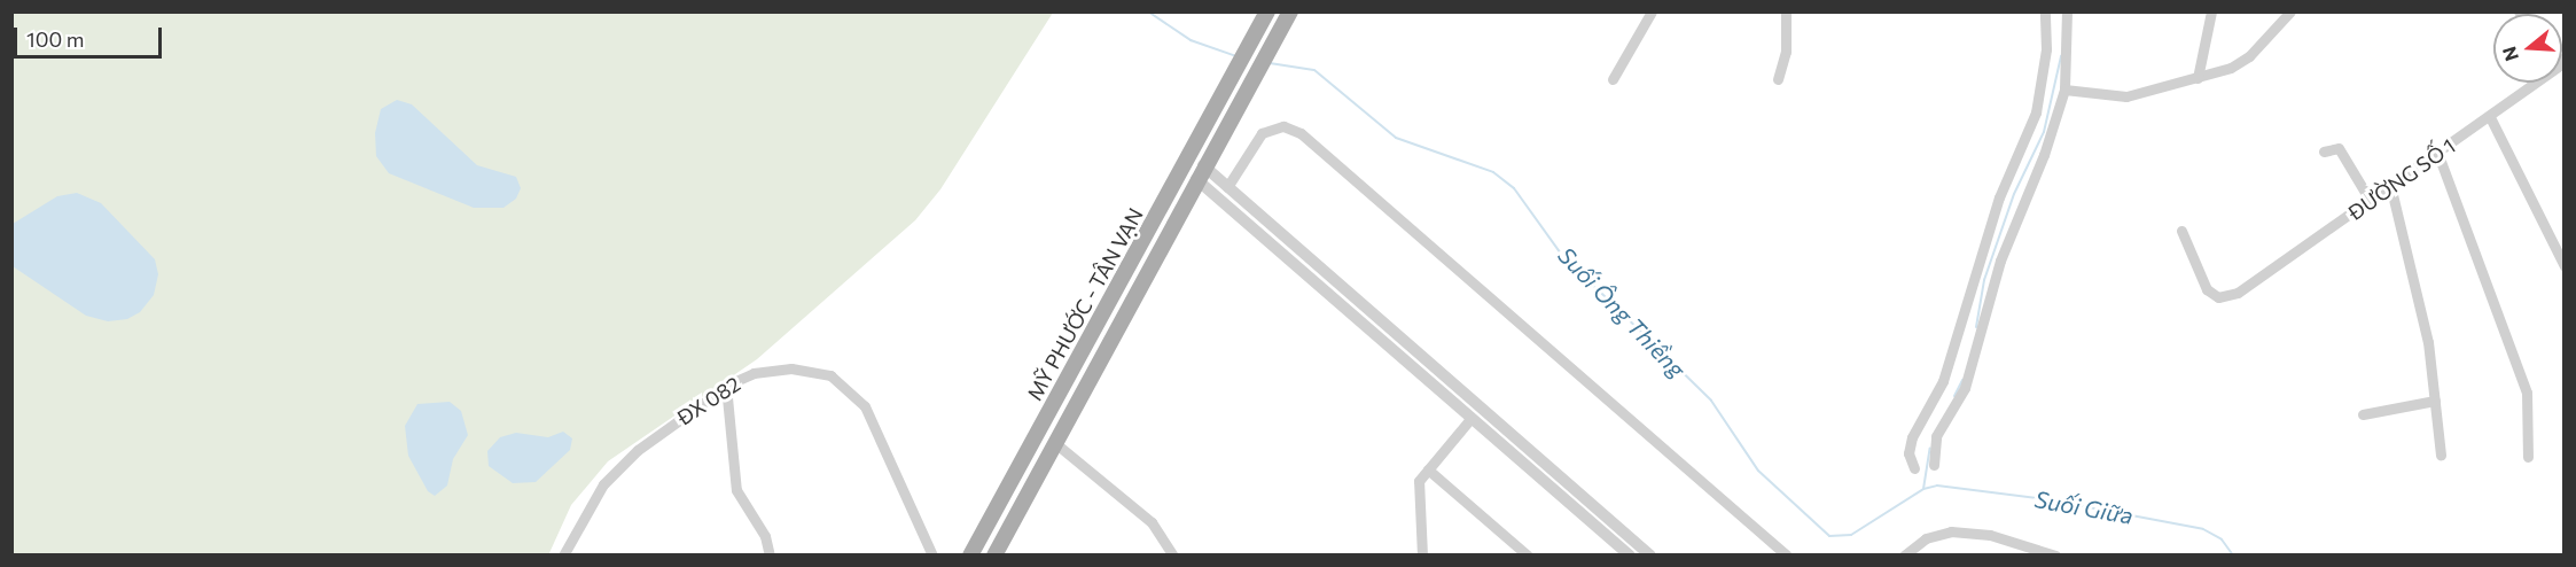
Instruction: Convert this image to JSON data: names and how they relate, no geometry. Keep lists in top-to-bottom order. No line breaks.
{"streets":{"main road":["MỸ PHƯỚC - TÂN VẠN"],"street":["ĐƯỜNG SỐ 1","ĐX 082"]},"water":["Suối Ông Thiềng","Suối Giữa"],"scale_bar":"100 m","north":"left"}
